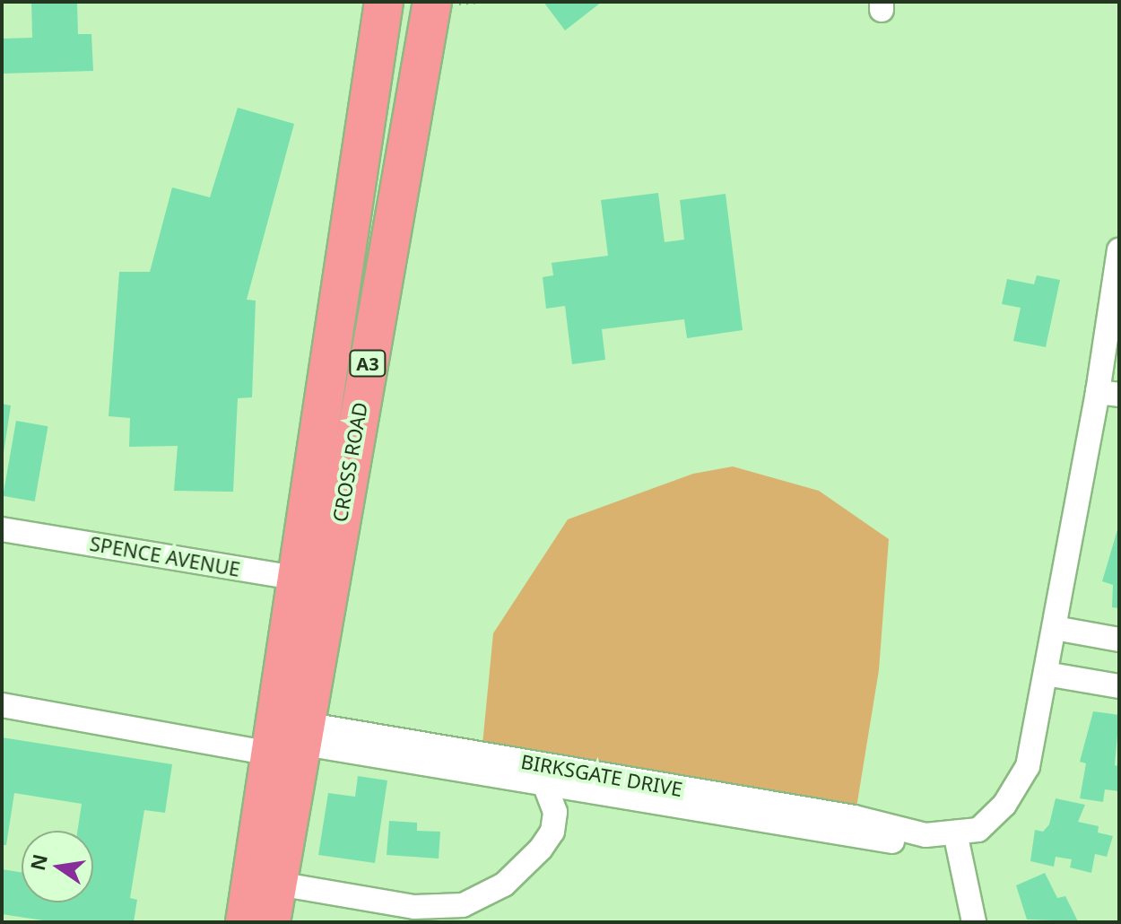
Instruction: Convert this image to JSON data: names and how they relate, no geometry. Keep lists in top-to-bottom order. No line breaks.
{"streets":{"highway":["A3","CROSS ROAD"],"street":["SPENCE AVENUE","BIRKSGATE DRIVE"]},"crossings":[["CROSS ROAD","SPENCE AVENUE"],["CROSS ROAD","BIRKSGATE DRIVE"]],"north":"left"}
